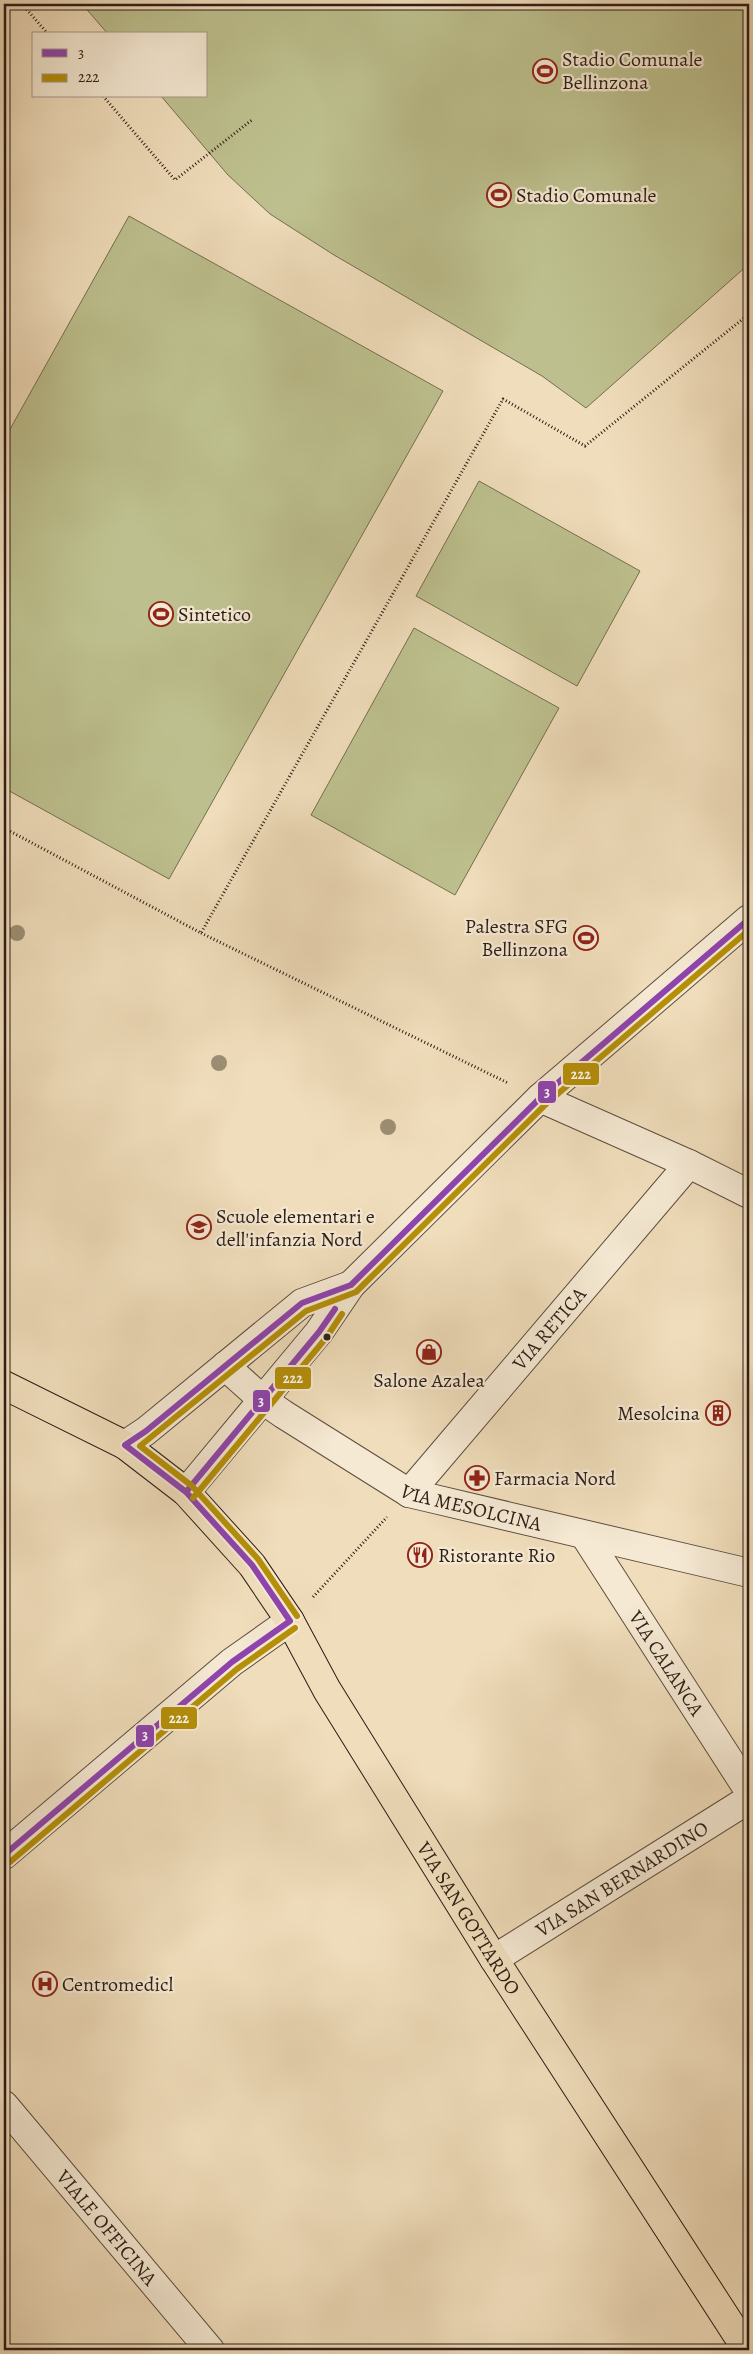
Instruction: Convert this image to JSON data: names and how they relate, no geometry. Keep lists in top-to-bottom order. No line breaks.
{"streets":{"main road":["VIA SAN GOTTARDO"],"street":["VIA RETICA","VIA MESOLCINA","VIA CALANCA","VIA SAN BERNARDINO","VIALE OFFICINA"]},"crossings":[["VIA RETICA","VIA MESOLCINA"],["VIA MESOLCINA","VIA CALANCA"],["VIA SAN BERNARDINO","VIA SAN GOTTARDO"]],"places":{"sports":["Stadio Comunale Bellinzona","Stadio Comunale","Sintetico","Palestra SFG Bellinzona"],"school or university":["Scuole elementari e dell'infanzia Nord"],"shop":["Salone Azalea"],"building":["Mesolcina"],"pharmacy":["Farmacia Nord"],"restaurant":["Ristorante Rio"],"hospital":["Centromedicl"]},"lines":["transit line 3","transit line 222"],"legend":["3","222"]}
